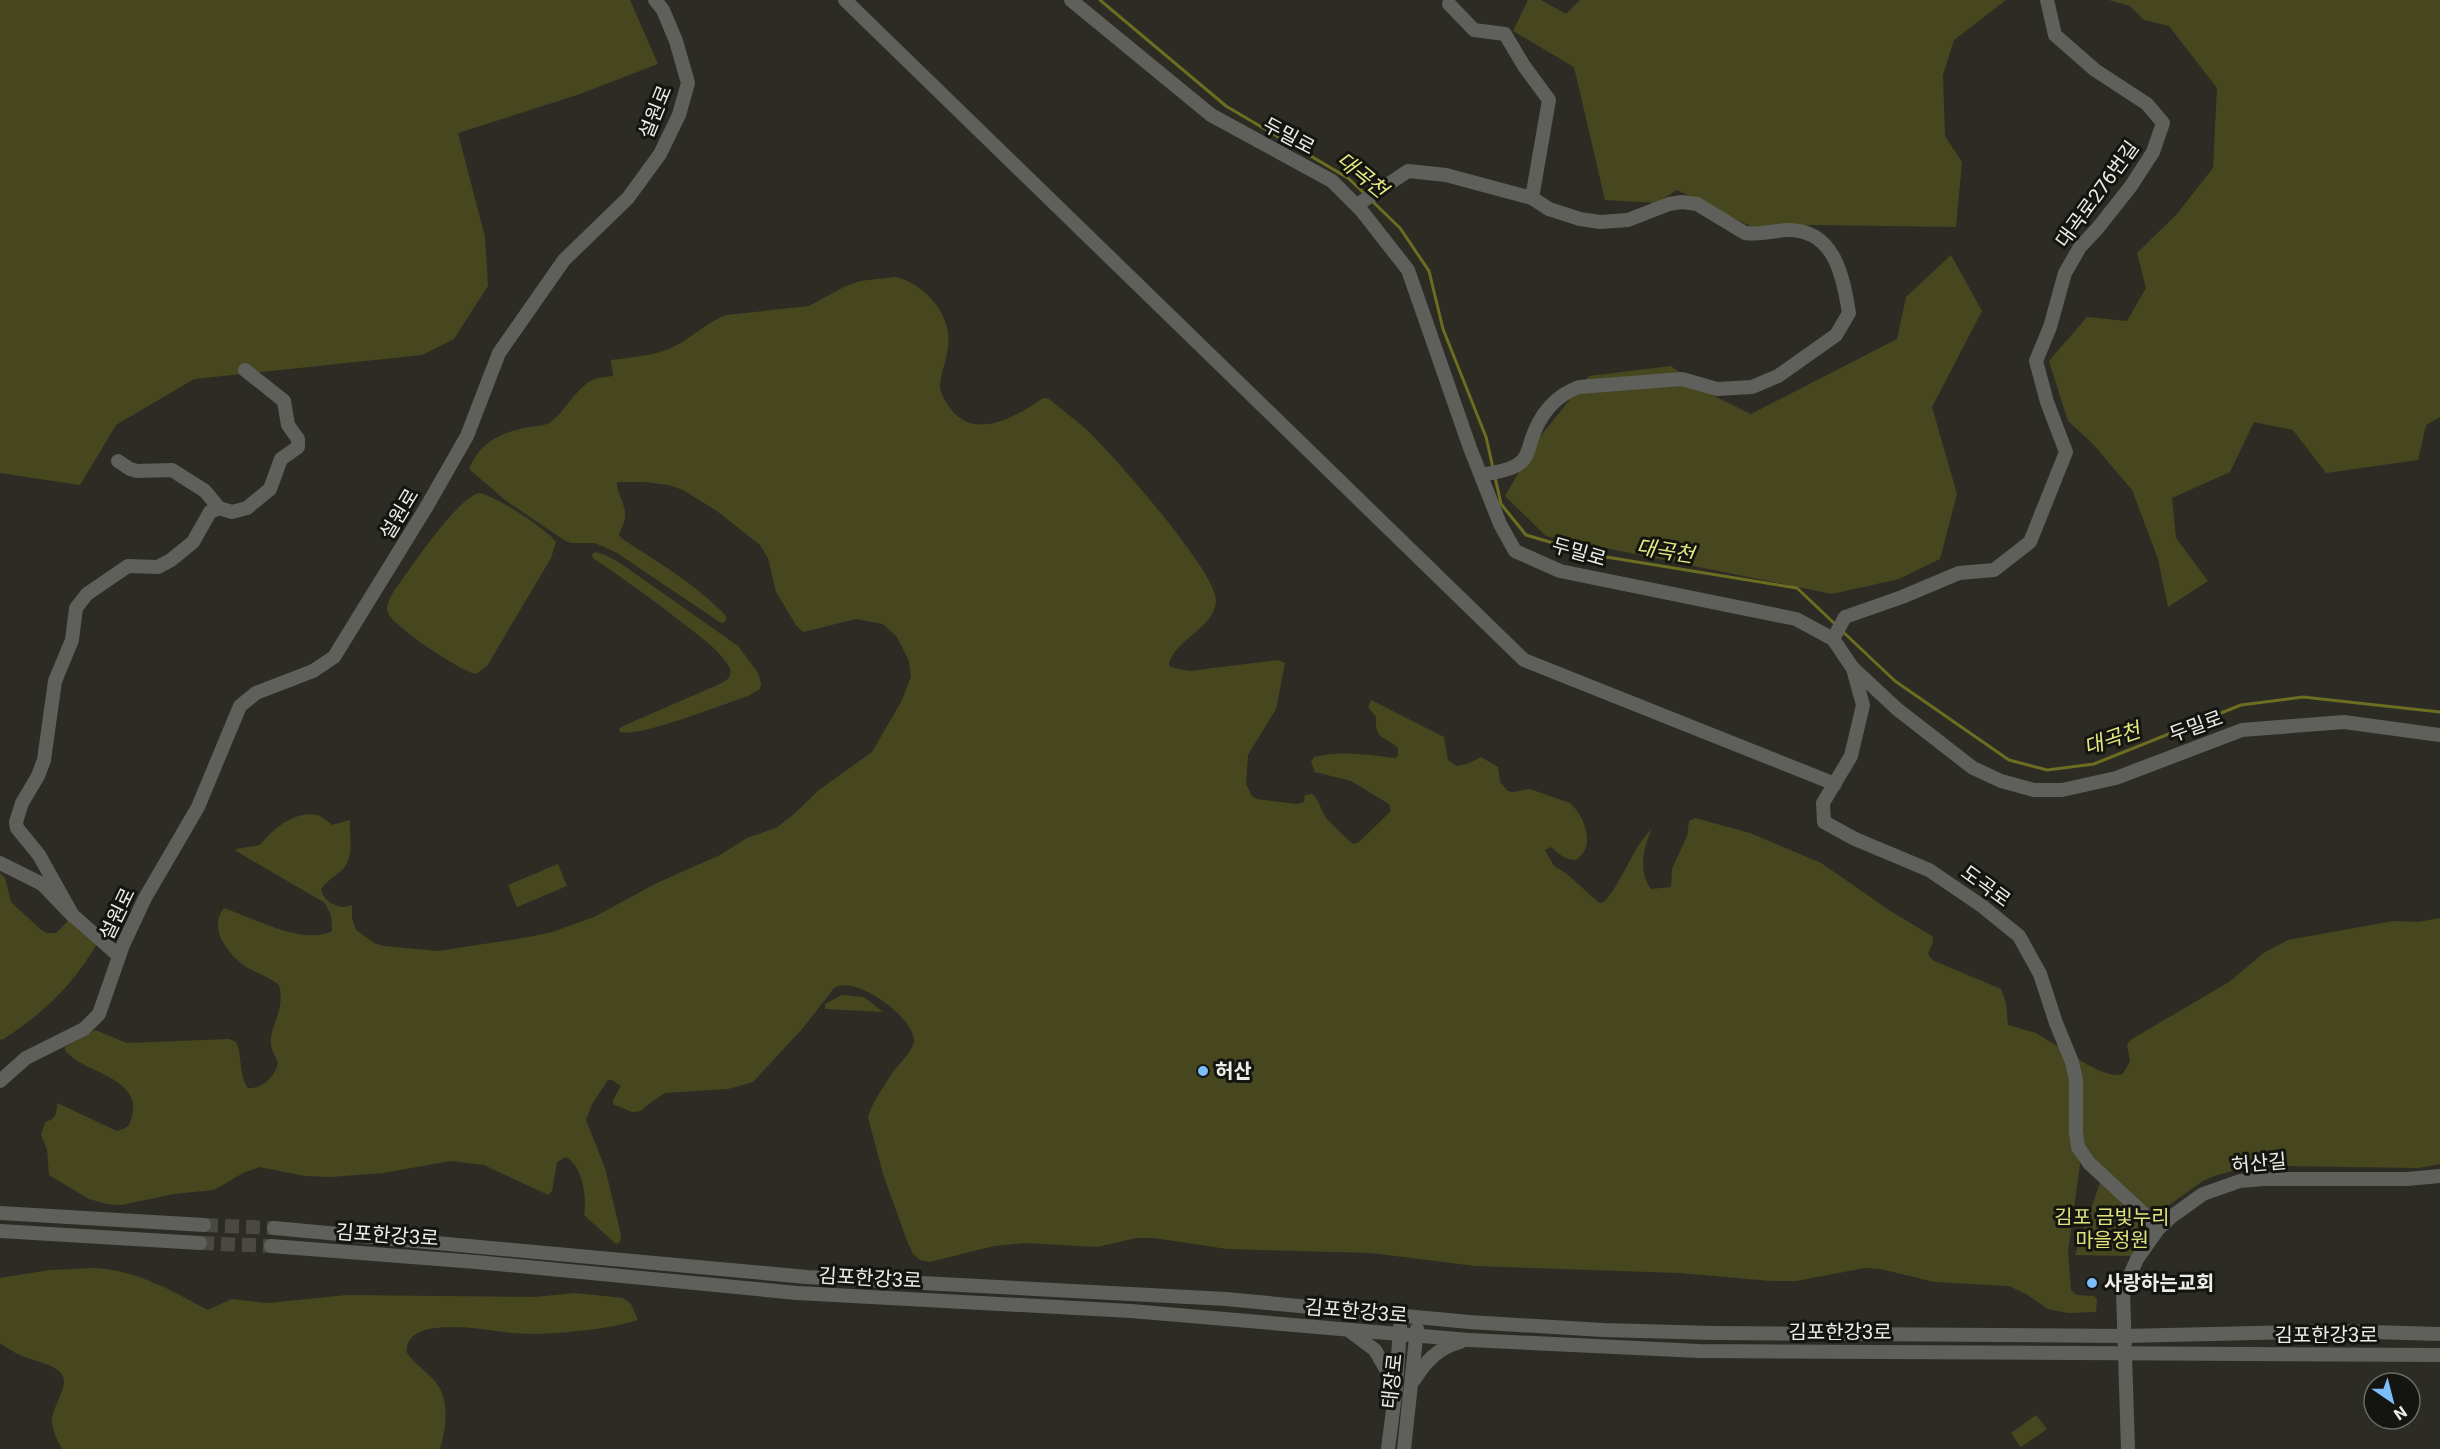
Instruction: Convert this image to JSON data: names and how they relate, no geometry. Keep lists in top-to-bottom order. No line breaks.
{"streets":{"street":["설원로","두밀로","대곡로276번길","도곡로","허산길","김포한강3로","태장로"]},"crossings":[["두밀로","대곡로276번길"],["도곡로","허산길"],["허산길","김포한강3로"],["김포한강3로","태장로"]],"water":["대곡천"],"parks":["김포 금빛누리 마을정원"],"places":["허산","사랑하는교회"],"north":"bottom right"}
